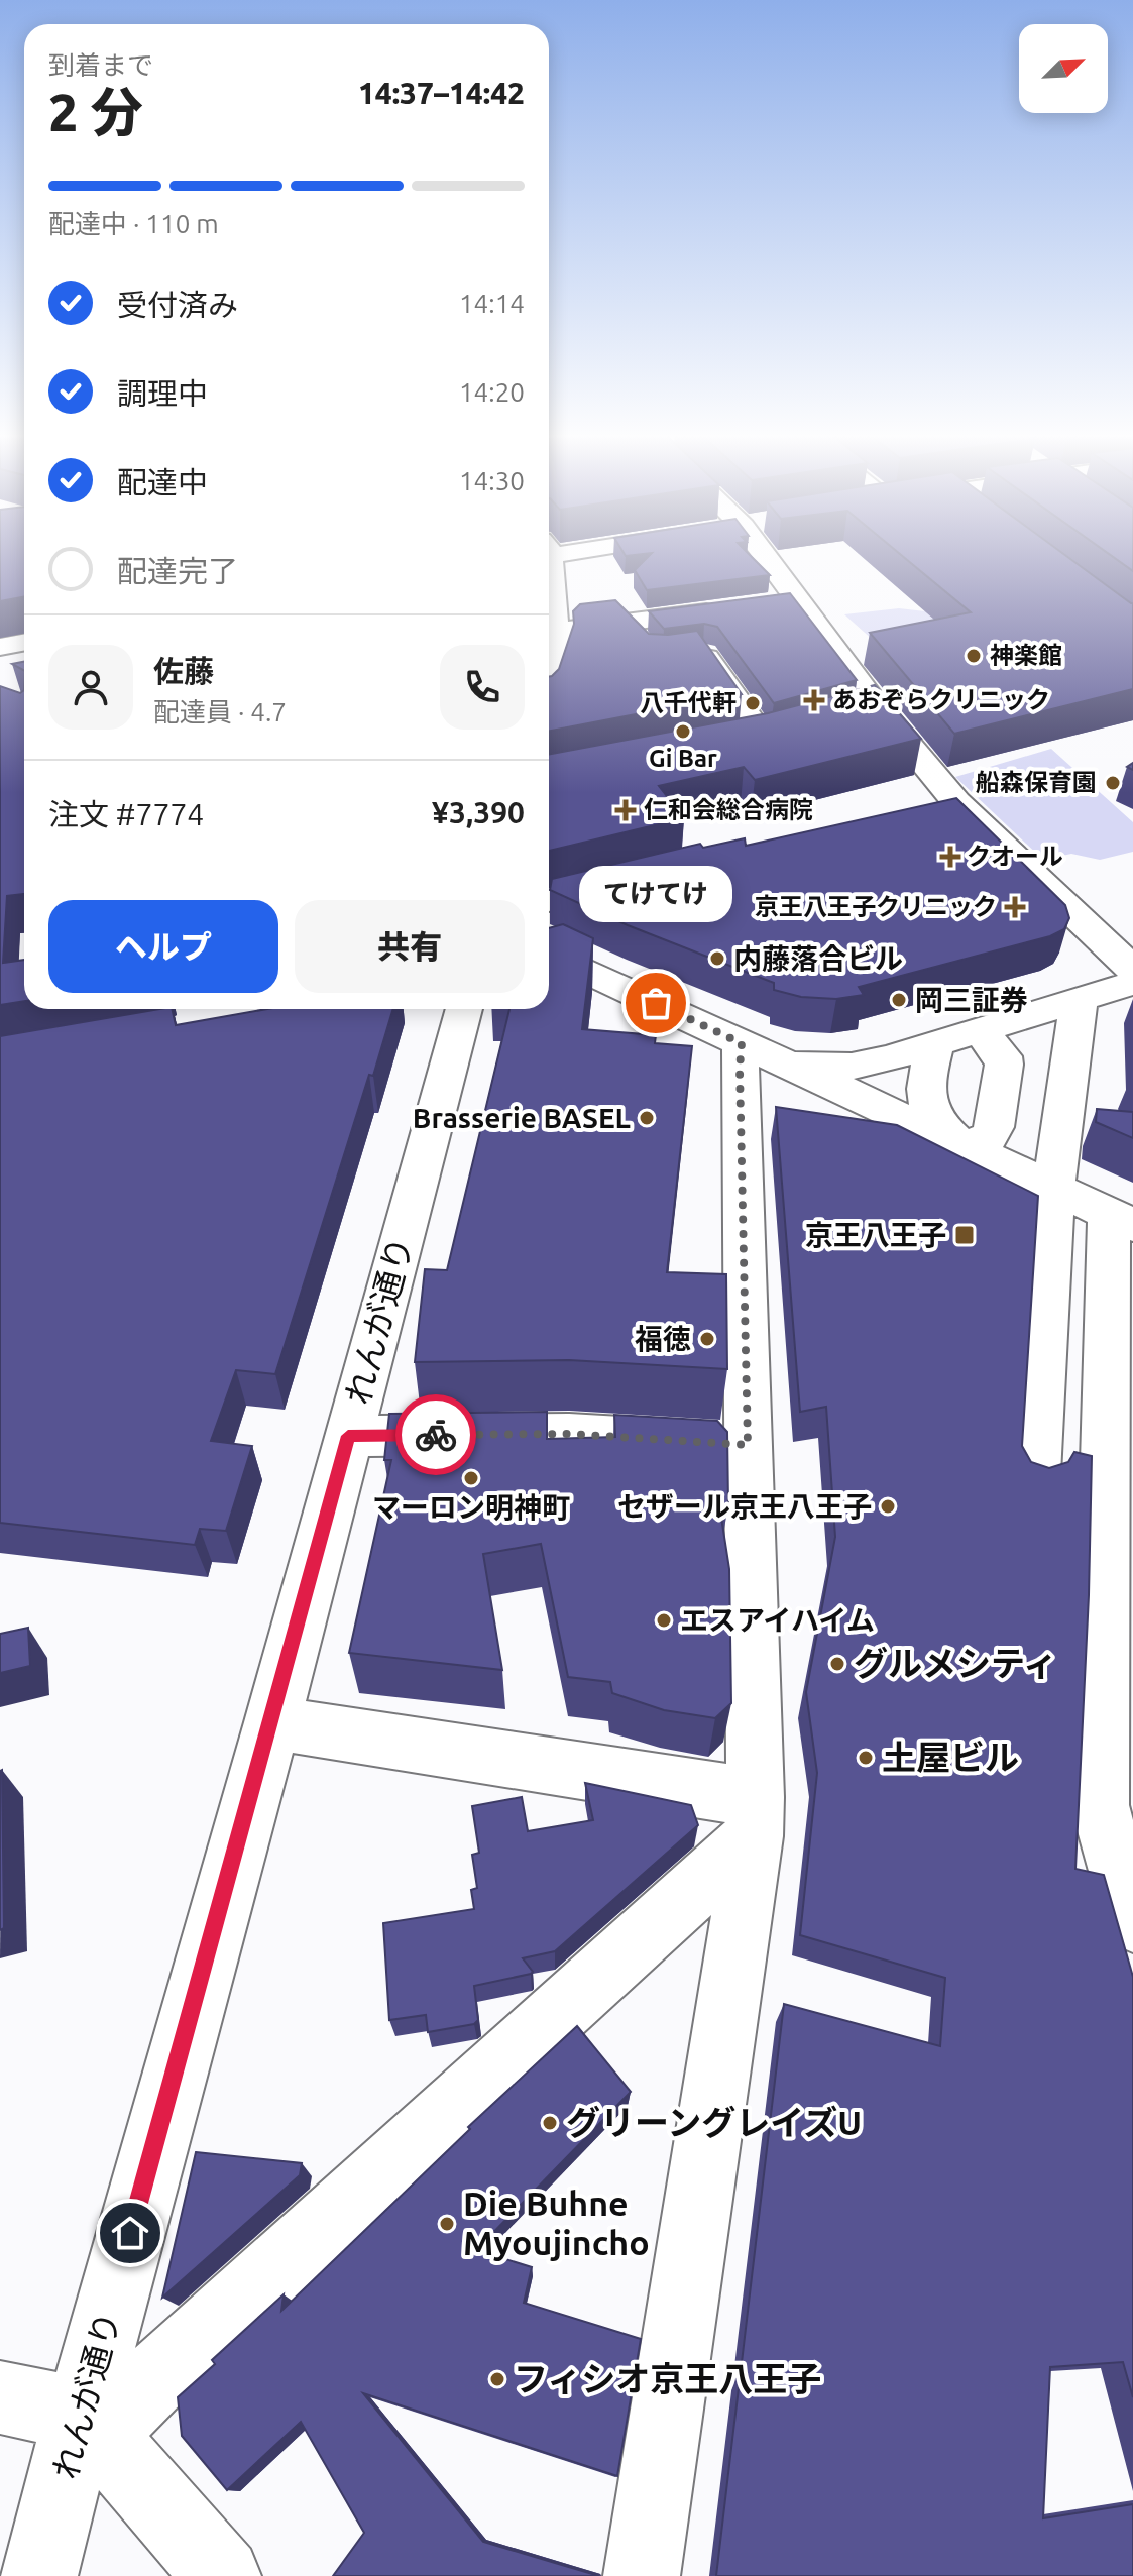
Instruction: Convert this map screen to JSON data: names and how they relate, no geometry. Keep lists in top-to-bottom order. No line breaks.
{"streets":{"street":["れんが通り"]},"places":{"other":["神楽館","八千代軒","Gi Bar","船森保育園","内藤落合ビル","岡三証券","てけてけ","Brasserie BASEL","福徳","マーロン明神町","セザール京王八王子","エスアイハイム","グルメシティ","土屋ビル","グリーングレイズU","Die Buhne Myoujincho","フィシオ京王八王子"],"health":["あおぞらクリニック","仁和会総合病院","クオール","京王八王子クリニック"],"transit":["京王八王子"]},"north":"top right","page":{"heading":["2 分","到着まで","14:37–14:42"],"panel":["佐藤","配達員 · 4.7","注文 #7774","¥3,390"],"bar":"配達中 · 110 m","list":[["受付済み","14:14"],["調理中","14:20"],["配達中","14:30"],"配達完了"],"bubble":"てけてけ","buttons":["ヘルプ","共有"]}}
